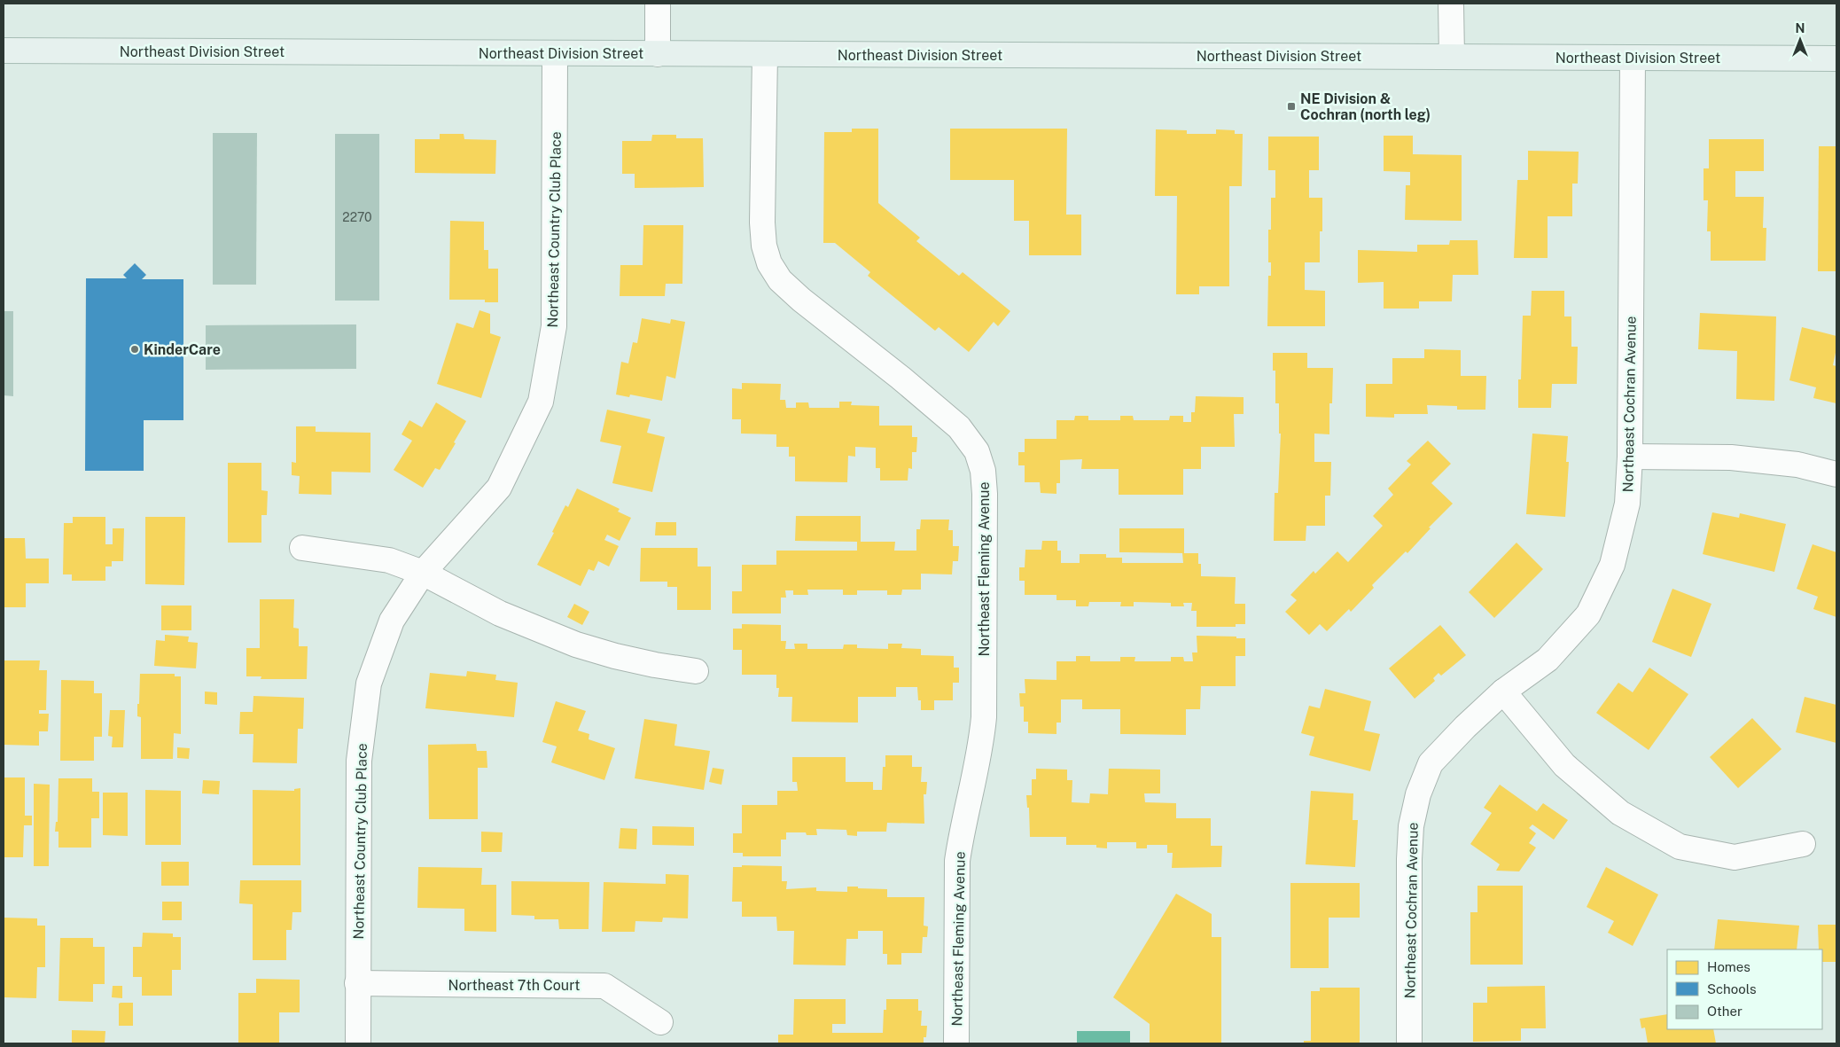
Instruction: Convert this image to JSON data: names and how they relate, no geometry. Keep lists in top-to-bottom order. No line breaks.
{"streets":{"main road":["Northeast Division Street"],"street":["Northeast Country Club Place","Northeast Cochran Avenue","Northeast Fleming Avenue","Northeast 7th Court"]},"crossings":[["Northeast Division Street","Northeast Country Club Place"],["Northeast Division Street","Northeast Cochran Avenue"],["Northeast Division Street","Northeast Fleming Avenue"],["Northeast Country Club Place","Northeast 7th Court"]],"places":{"transit":["NE Division & Cochran (north leg)"],"other":["KinderCare"]},"house_numbers":["2270"],"legend":["Homes","Schools","Other"],"north":"top"}
